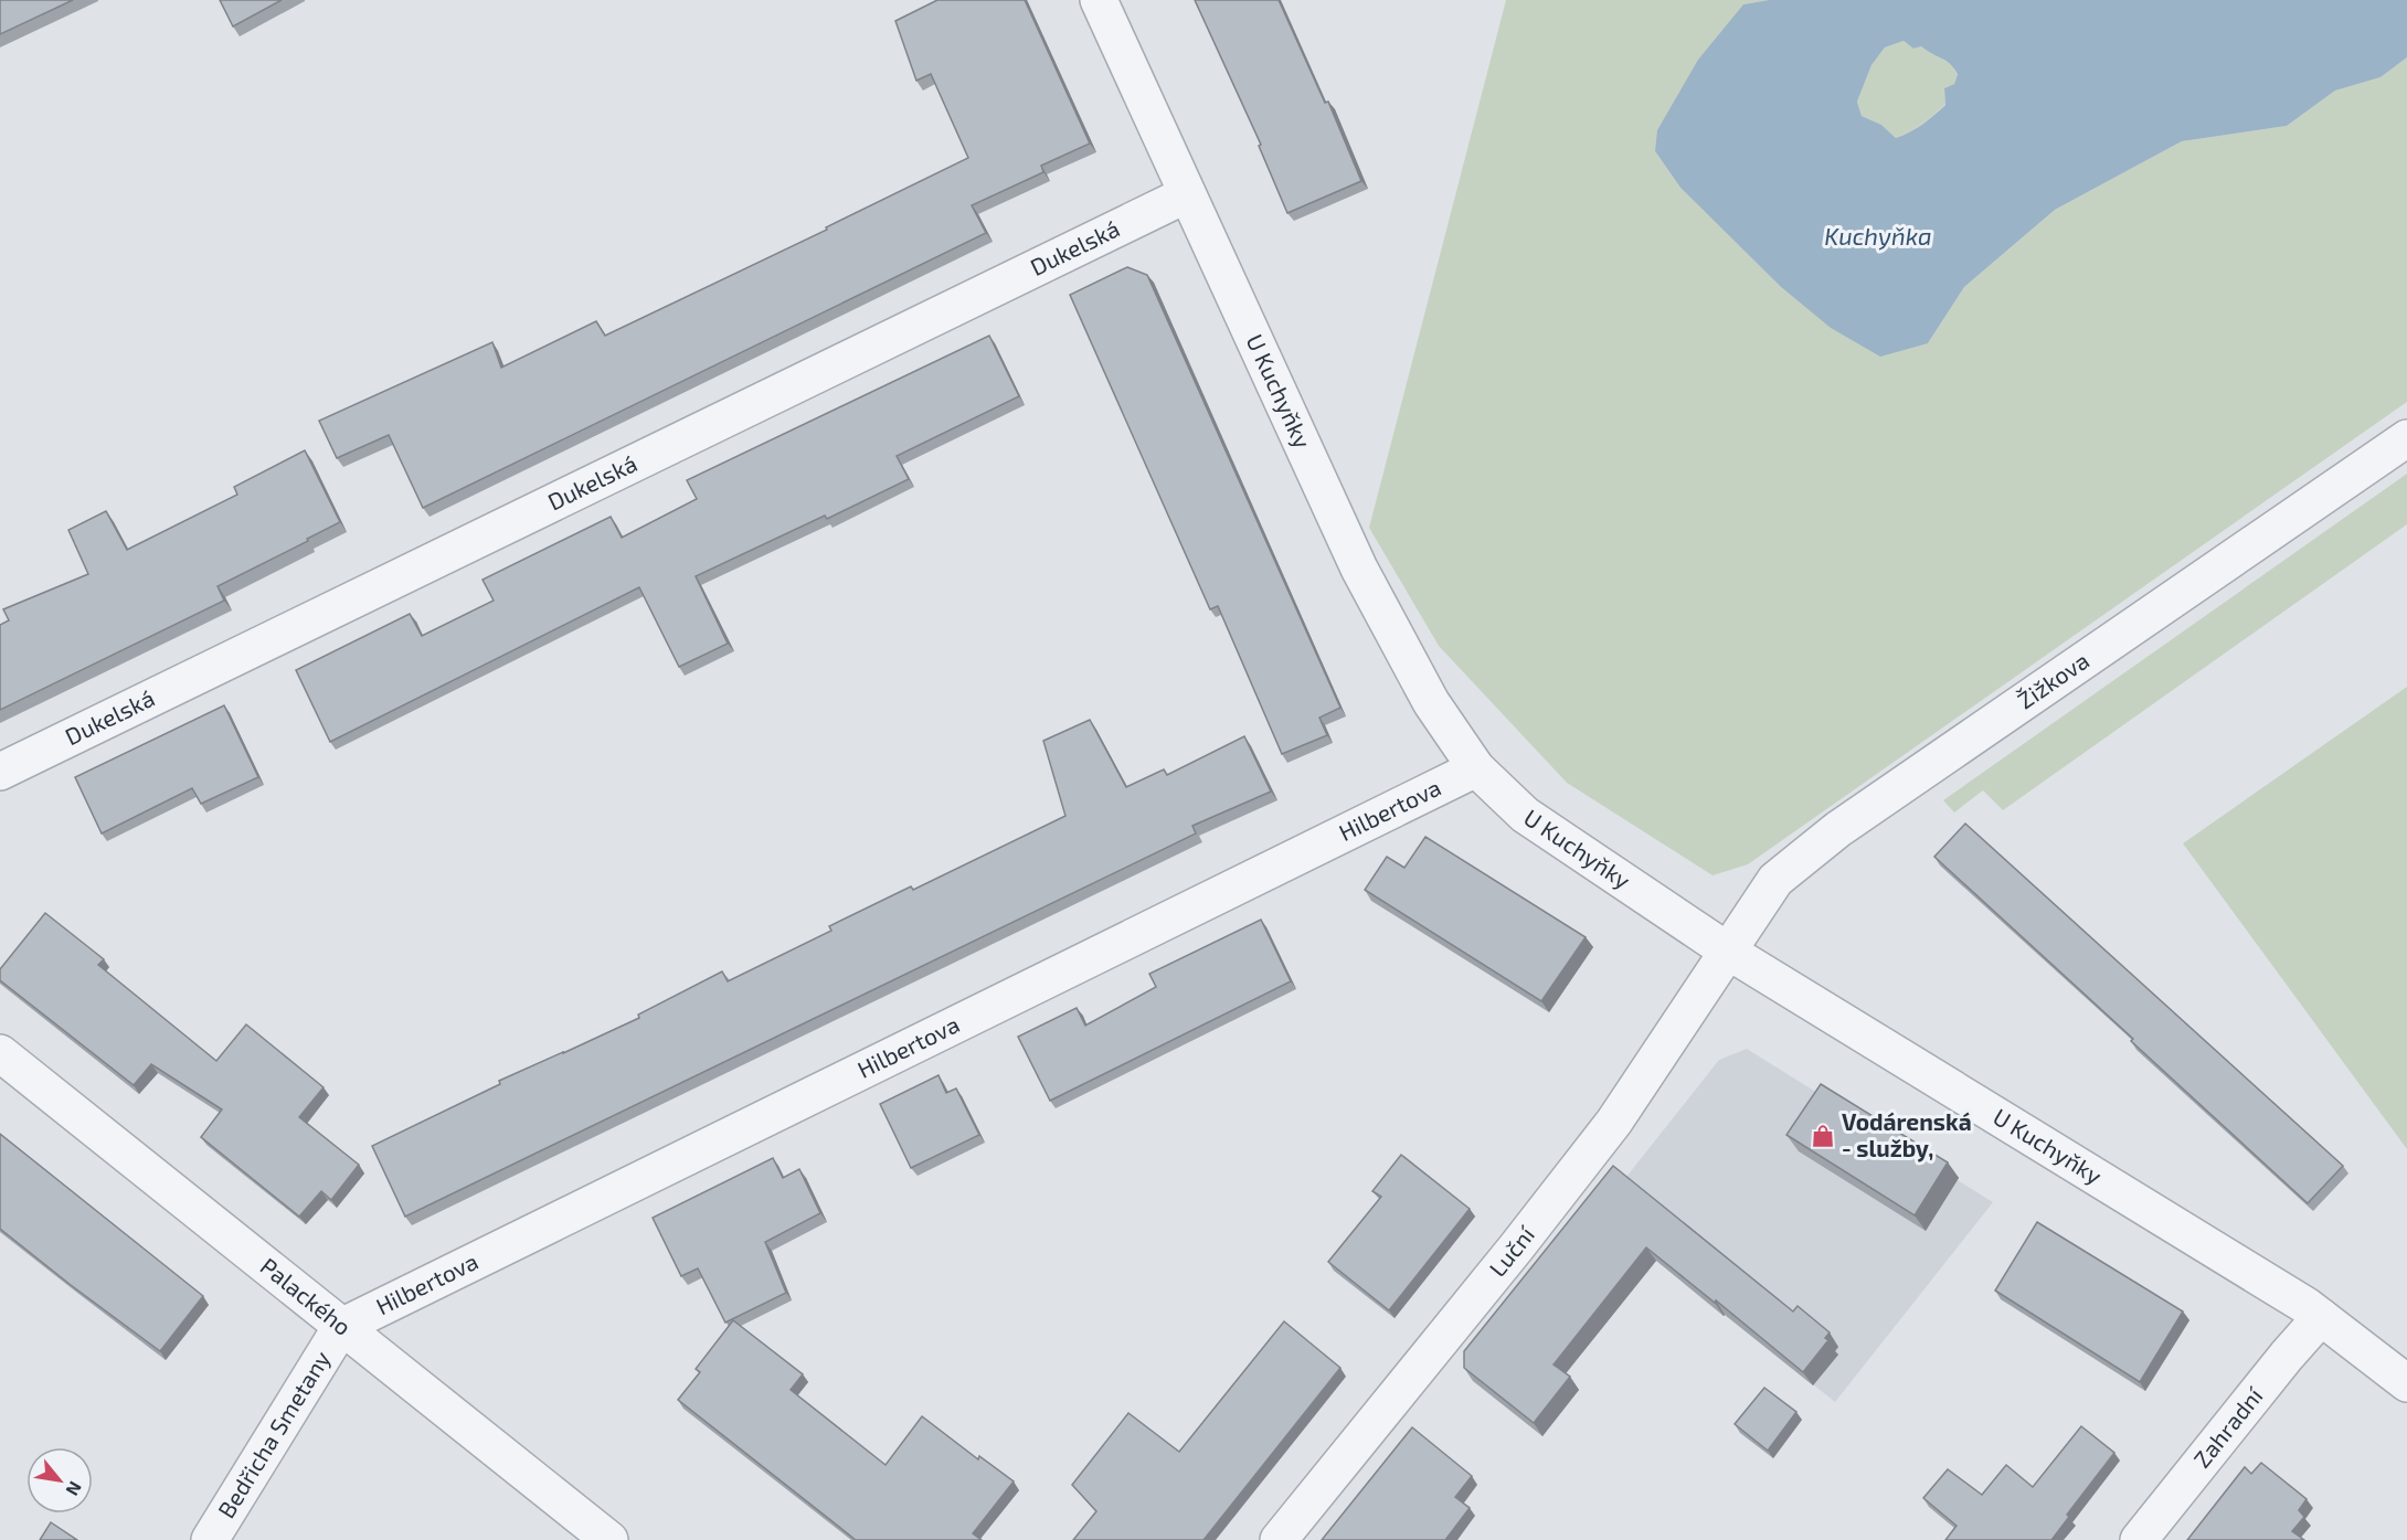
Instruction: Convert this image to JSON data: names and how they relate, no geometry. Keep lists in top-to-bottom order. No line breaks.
{"streets":{"street":["Dukelská","U Kuchyňky","Žižkova","Hilbertova","Luční","Palackého","Zahradní","Bedřicha Smetany"]},"crossings":[["Dukelská","U Kuchyňky"],["U Kuchyňky","Žižkova"],["U Kuchyňky","Hilbertova"],["U Kuchyňky","Luční"],["U Kuchyňky","Zahradní"],["Žižkova","Luční"],["Hilbertova","Palackého"],["Hilbertova","Bedřicha Smetany"],["Palackého","Bedřicha Smetany"]],"water":["Kuchyňka"],"places":{"shop":["Vodárenská - služby,"]},"north":"bottom right"}
